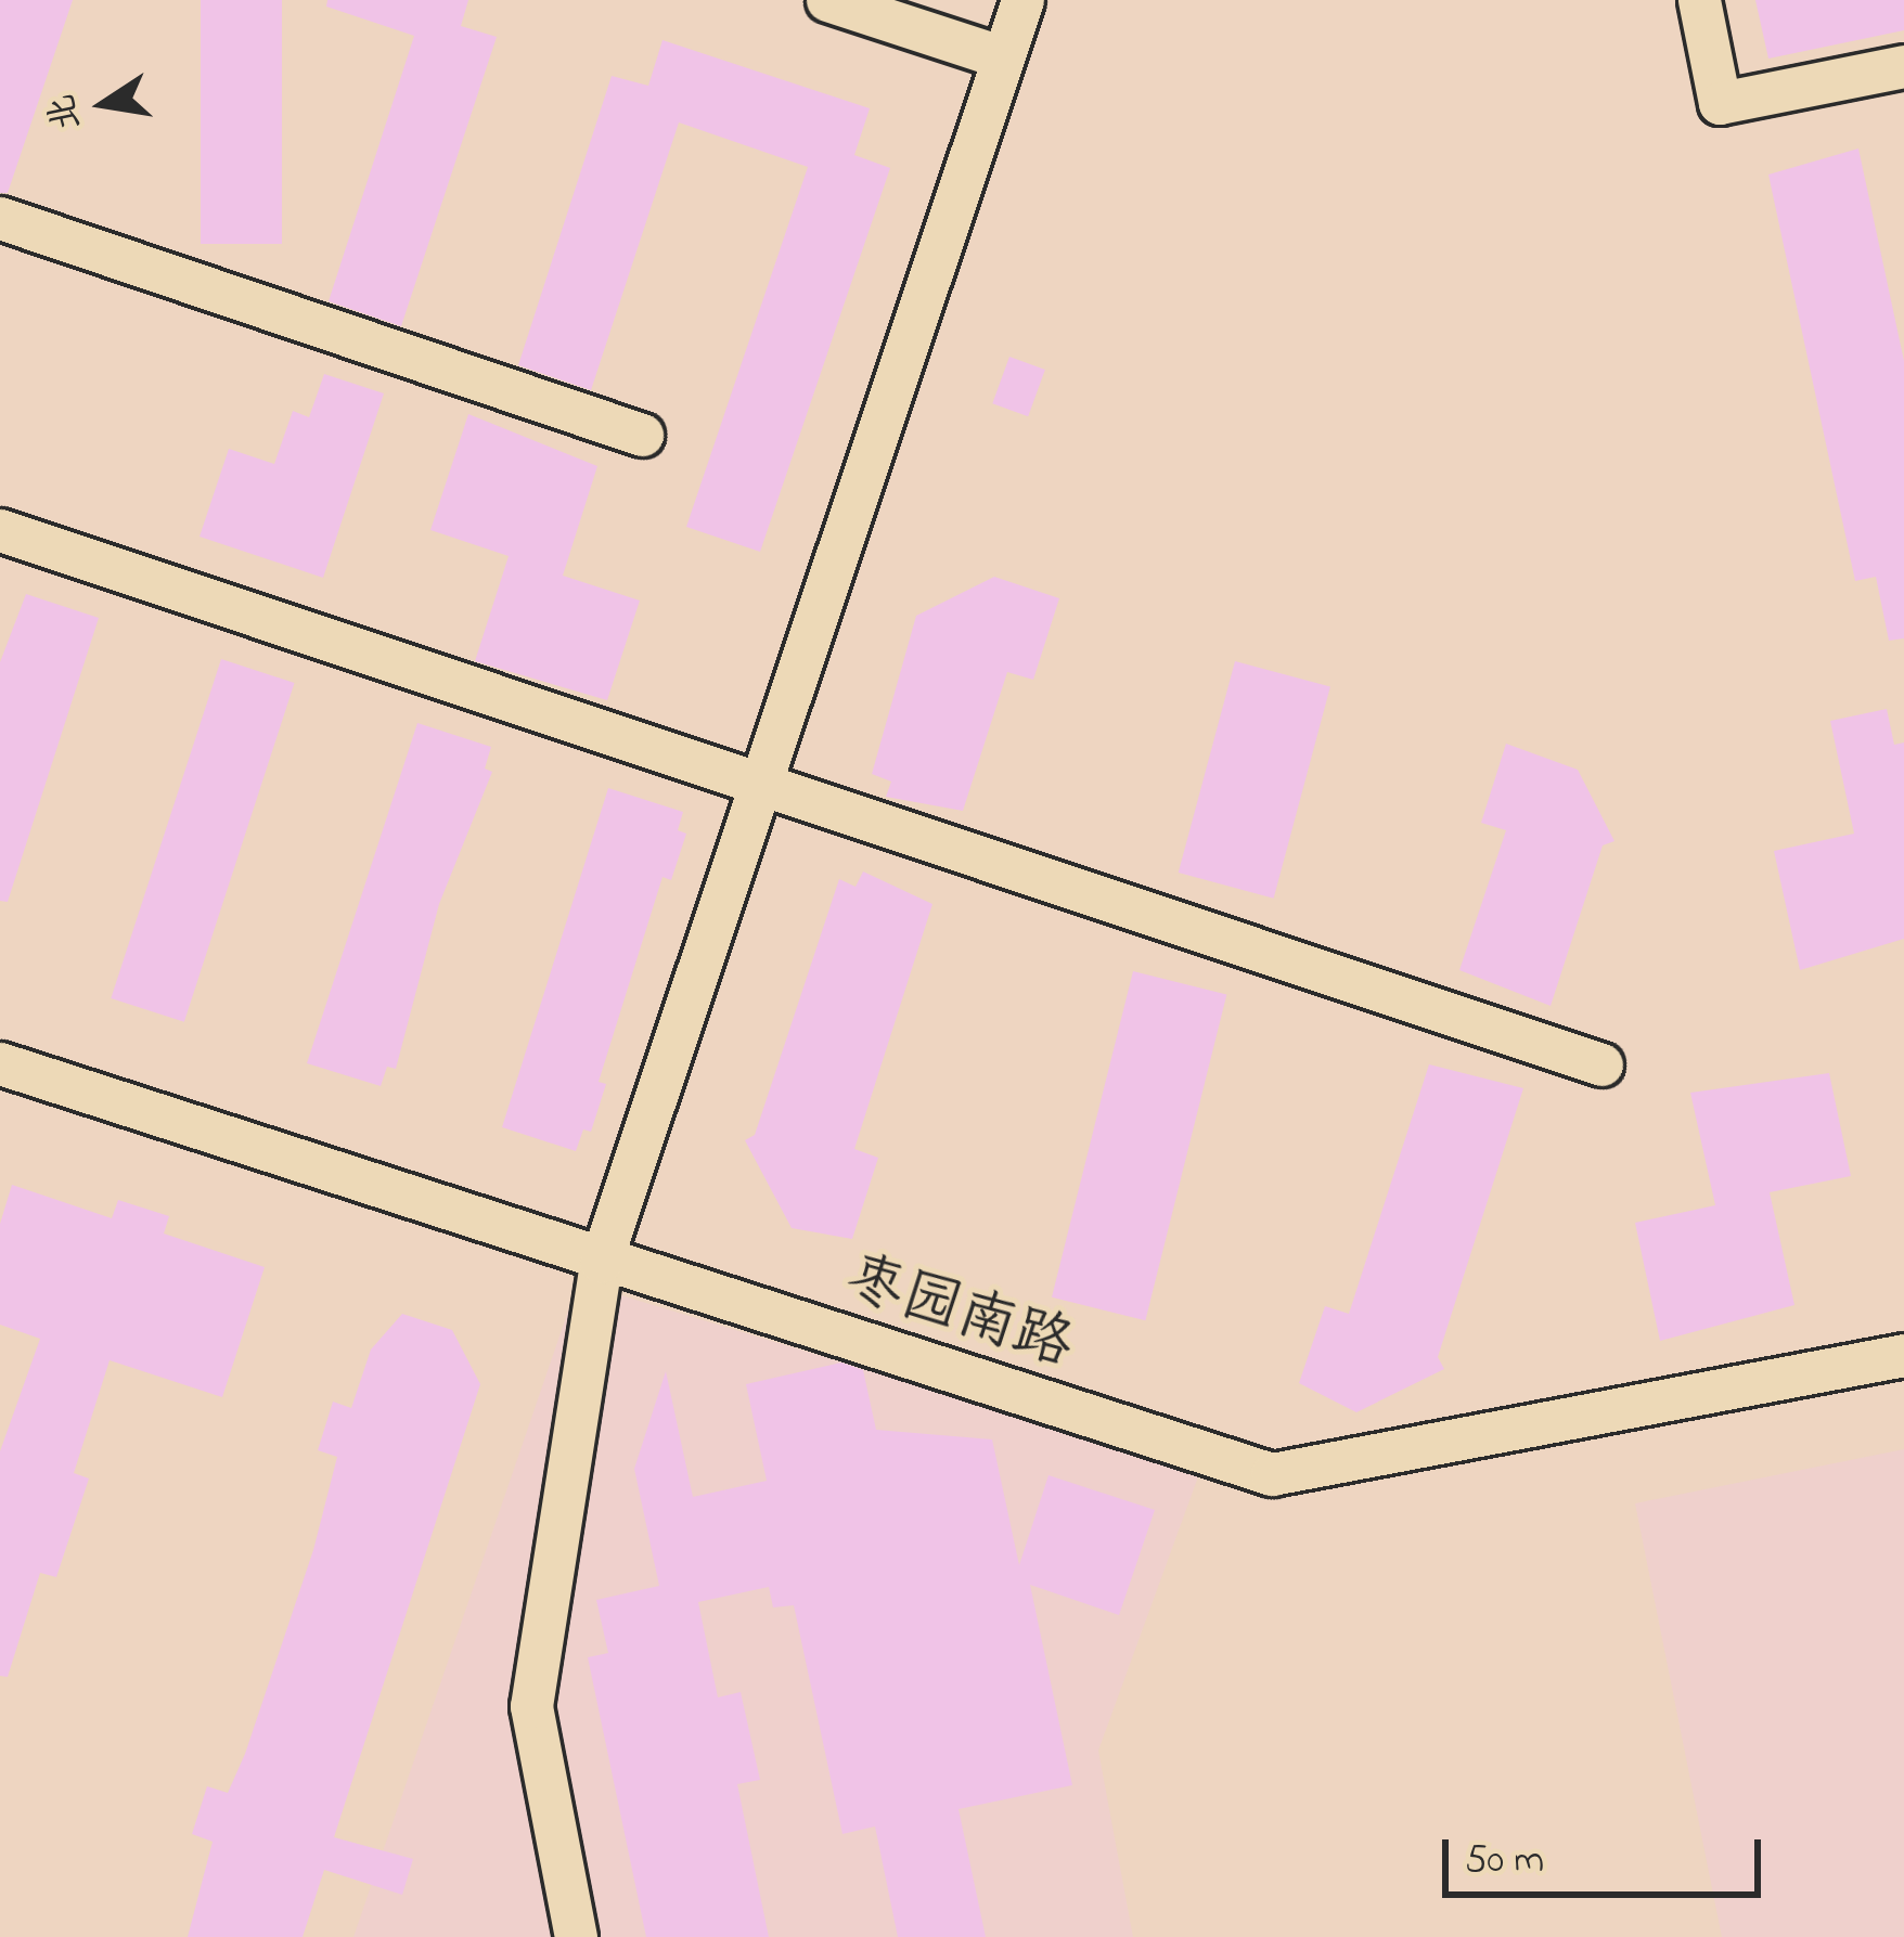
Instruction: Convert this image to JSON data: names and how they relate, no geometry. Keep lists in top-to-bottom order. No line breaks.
{"streets":{"street":["枣园南路"]},"scale_bar":"50 m","north":"left"}
